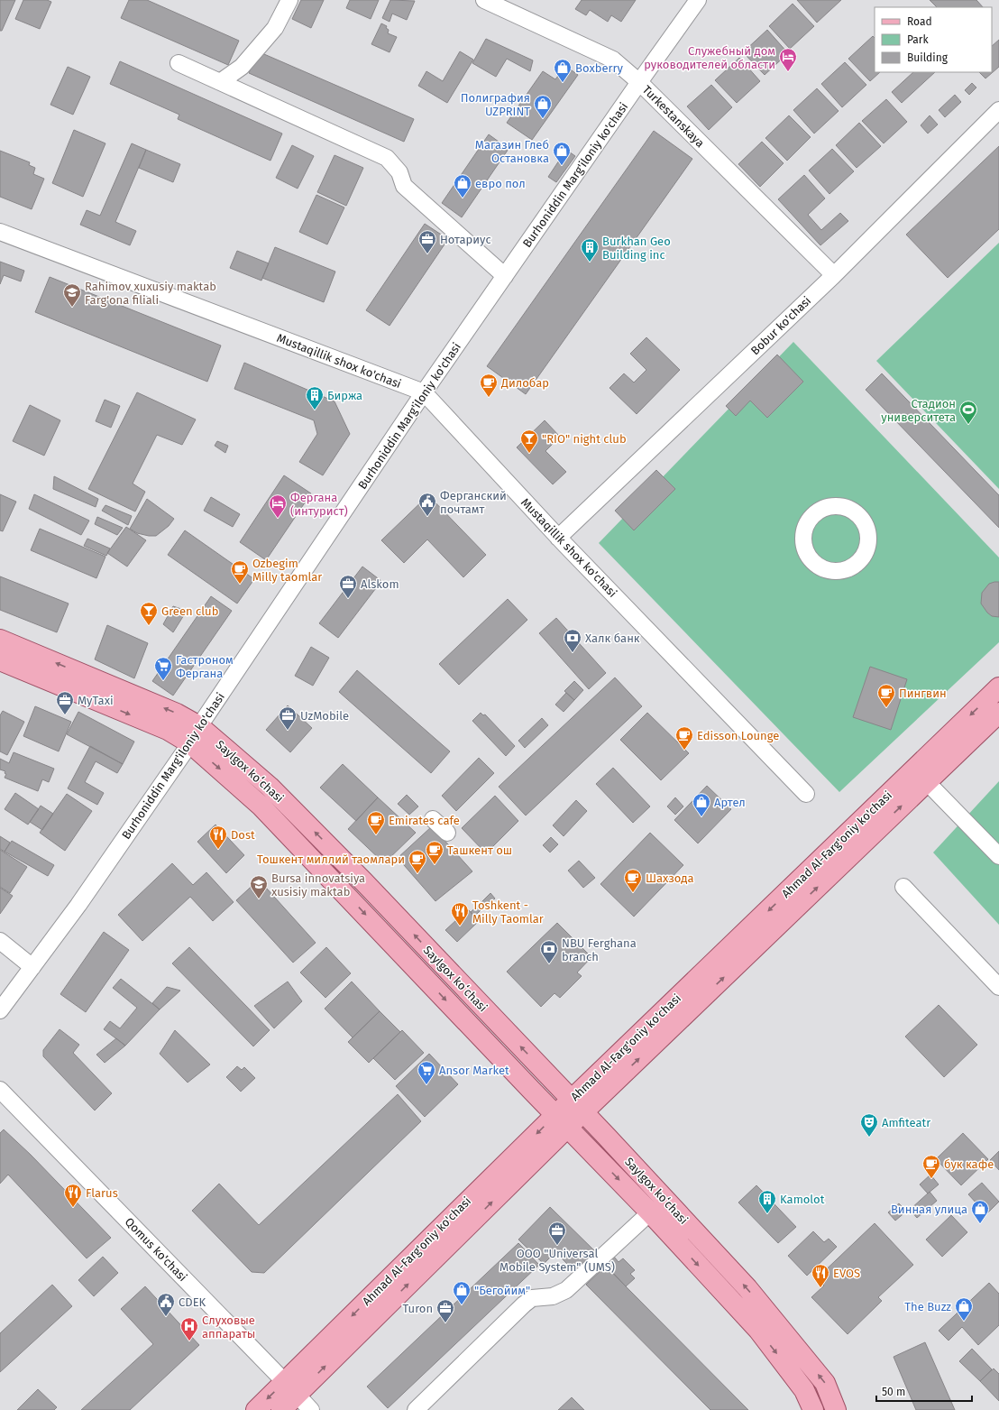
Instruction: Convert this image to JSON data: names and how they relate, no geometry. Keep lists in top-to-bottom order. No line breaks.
{"streets":{"main road":["Saylgox koʻchasi","Ahmad Al-Farg'oniy ko'chasi"],"street":["Turkestanskaya","Burhoniddin Marg'iloniy ko'chasi","Bobur ko'chasi","Mustaqillik shox ko'chasi","Qomus ko'chasi"]},"crossings":[["Turkestanskaya","Burhoniddin Marg'iloniy ko'chasi"],["Turkestanskaya","Bobur ko'chasi"],["Burhoniddin Marg'iloniy ko'chasi","Mustaqillik shox ko'chasi"],["Burhoniddin Marg'iloniy ko'chasi","Saylgox koʻchasi"],["Bobur ko'chasi","Mustaqillik shox ko'chasi"],["Saylgox koʻchasi","Ahmad Al-Farg'oniy ko'chasi"],["Ahmad Al-Farg'oniy ko'chasi","Qomus ko'chasi"]],"places":{"hotel":["Служебный дом руководителей области","Фергана (интурист)"],"shop":["Boxberry","Полиграфия UZPRINT","Магазин Глеб Остановка","евро пол","Артел","Винная улица","\"Бегойим\"","The Buzz"],"office":["Нотариус","Alskom","MyTaxi","UzMobile","ООО \"Universal Mobile System\" (UMS)","Turon"],"building":["Burkhan Geo Building inc","Биржа","Kamolot"],"school or university":["Rahimov xuxusiy maktab Farg'ona filiali","Bursa innovatsiya xusisiy maktab"],"cafe":["Дилобар","Ozbegim Milly taomlar","Пингвин","Edisson Lounge","Emirates cafe","Ташкент ош","Тошкент миллий таомлари","Шахзода","бук кафе"],"sports":["Стадион университета"],"bar":["\"RIO\" night club","Green club"],"public building":["Ферганский почтамт","CDEK"],"bank":["Халк банк","NBU Ferghana branch"],"supermarket":["Гастроном Фергана","Ansor Market"],"restaurant":["Dost","Toshkent - Milly Taomlar","Flarus","EVOS"],"theatre":["Amfiteatr"],"hospital":["Слуховые аппараты"]},"legend":["Road","Park","Building"],"scale_bar":"50 m"}
